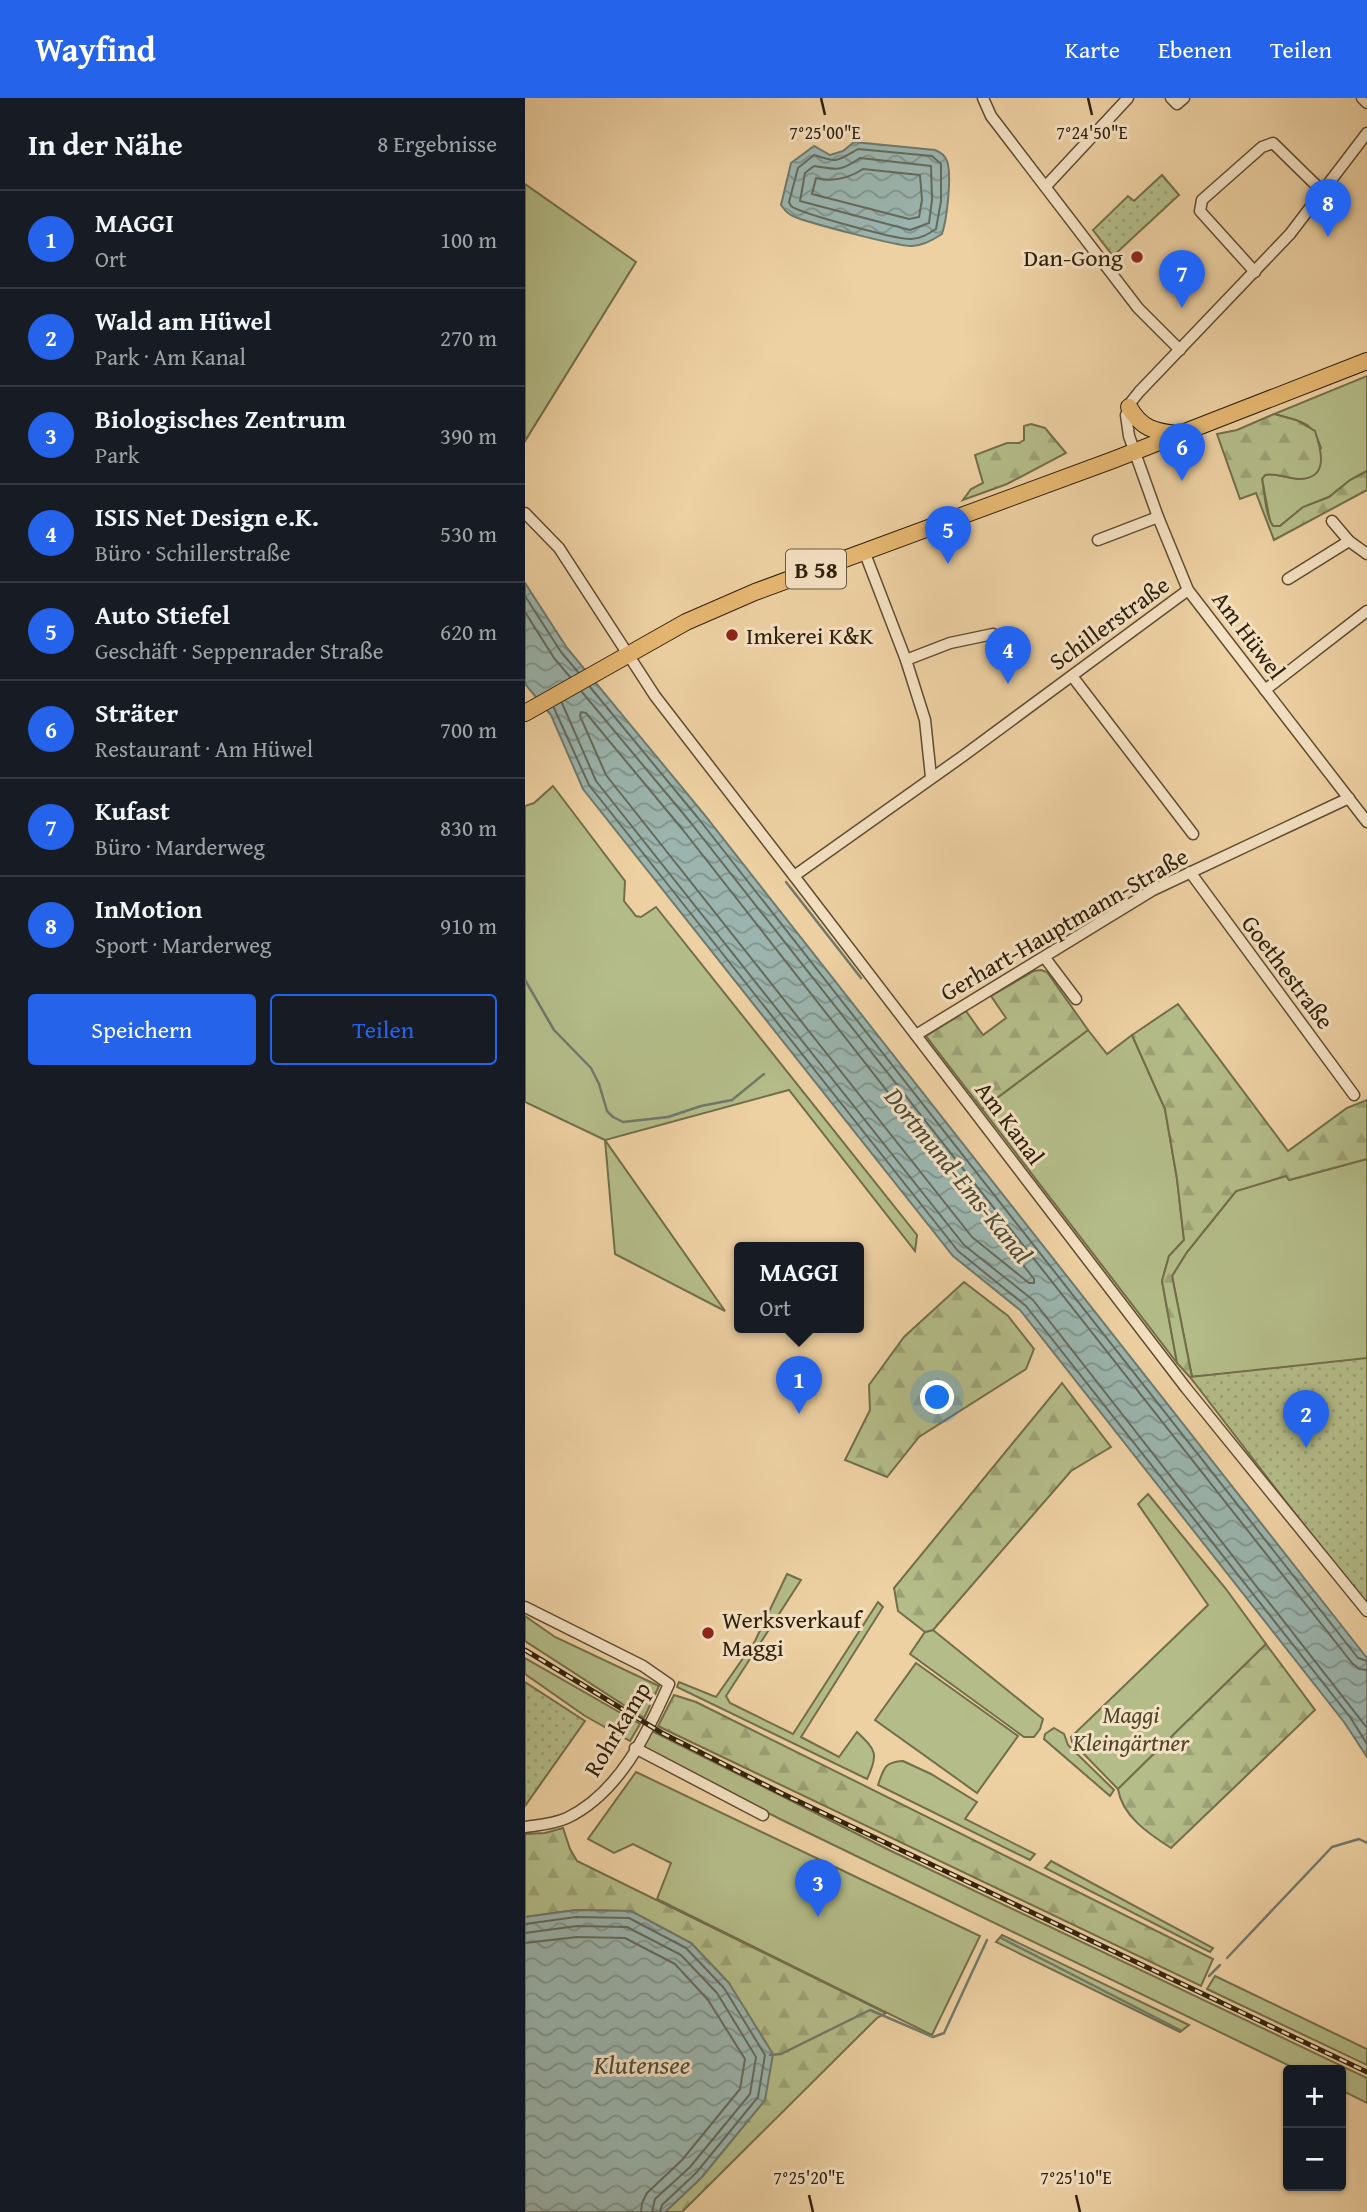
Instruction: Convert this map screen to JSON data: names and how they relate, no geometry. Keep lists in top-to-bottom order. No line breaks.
{"streets":{"main road":["B 58"],"street":["Schillerstraße","Am Hüwel","Gerhart-Hauptmann-Straße","Goethestraße","Am Kanal","Rohrkamp"]},"crossings":[["B 58","Am Hüwel"],["B 58","Am Kanal"],["Schillerstraße","Am Hüwel"],["Am Hüwel","Gerhart-Hauptmann-Straße"],["Gerhart-Hauptmann-Straße","Goethestraße"],["Gerhart-Hauptmann-Straße","Am Kanal"]],"water":["Dortmund-Ems-Kanal","Klutensee"],"parks":["Maggi Kleingärtner"],"places":["Dan-Gong","Imkerei K&K","Werksverkauf Maggi"],"page":{"header":"Wayfind","nav":["Karte","Ebenen","Teilen"],"heading":["In der Nähe","8 Ergebnisse"],"pins":["8","7","6","5","4","1","2","3"],"list":[{"mark":"1","name":"MAGGI","note":"Ort","value":"100 m"},{"mark":"2","name":"Wald am Hüwel","note":"Park · Am Kanal","value":"270 m"},{"mark":"3","name":"Biologisches Zentrum","note":"Park","value":"390 m"},{"mark":"4","name":"ISIS Net Design e.K.","note":"Büro · Schillerstraße","value":"530 m"},{"mark":"5","name":"Auto Stiefel","note":"Geschäft · Seppenrader Straße","value":"620 m"},{"mark":"6","name":"Sträter","note":"Restaurant · Am Hüwel","value":"700 m"},{"mark":"7","name":"Kufast","note":"Büro · Marderweg","value":"830 m"},{"mark":"8","name":"InMotion","note":"Sport · Marderweg","value":"910 m"}],"buttons":["Speichern","Teilen"],"popup":["MAGGI","Ort"],"map_buttons":["+","−"]},"coordinates":["7°24'50\"E","7°25'00\"E","7°25'20\"E","7°25'10\"E"]}
